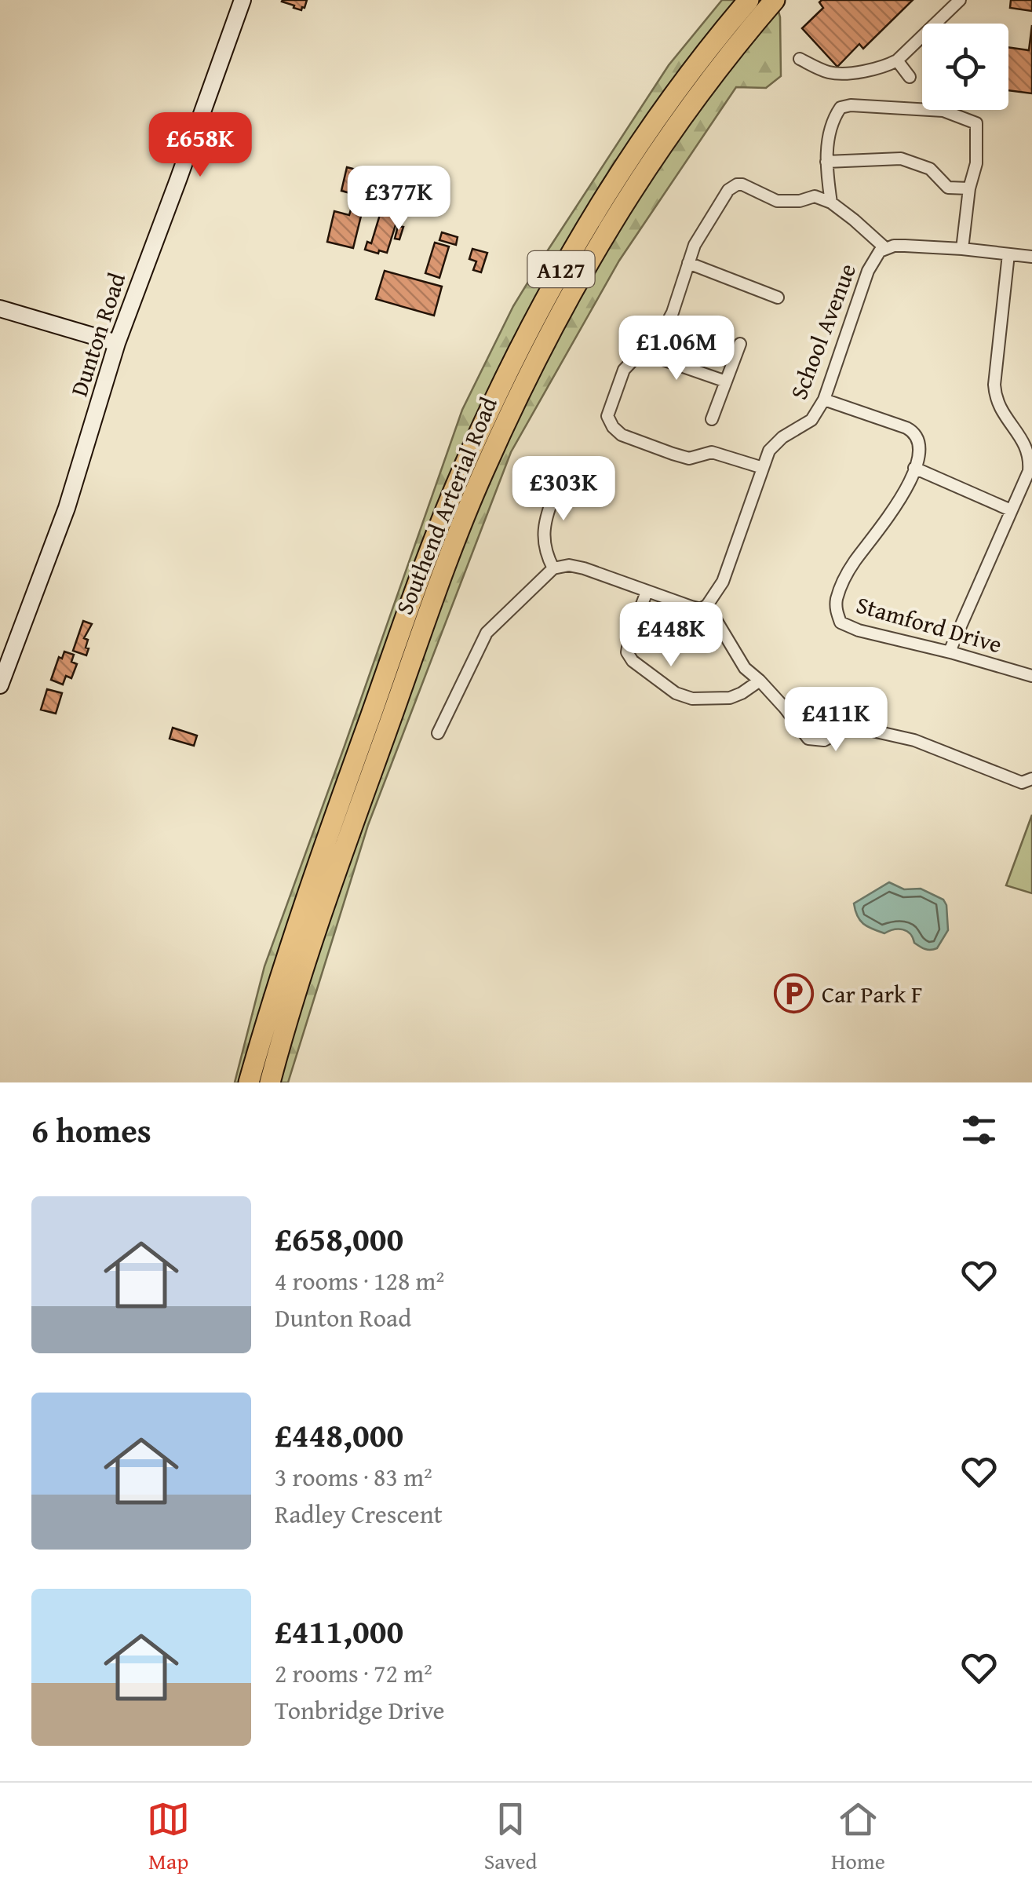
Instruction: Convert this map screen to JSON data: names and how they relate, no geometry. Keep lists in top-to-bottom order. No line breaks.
{"streets":{"highway":["A127","Southend Arterial Road"],"street":["School Avenue","Dunton Road","Stamford Drive"]},"crossings":[["School Avenue","Stamford Drive"]],"places":{"parking":["Car Park F"]},"page":{"price":["£658K","£377K","£1.06M","£303K","£448K","£411K"],"heading":"6 homes","list":[{"name":"£658,000","note":"4 rooms · 128 m² · Dunton Road"},{"name":"£448,000","note":"3 rooms · 83 m² · Radley Crescent"},{"name":"£411,000","note":"2 rooms · 72 m² · Tonbridge Drive"}],"tabs":["Map","Saved","Home"]}}
